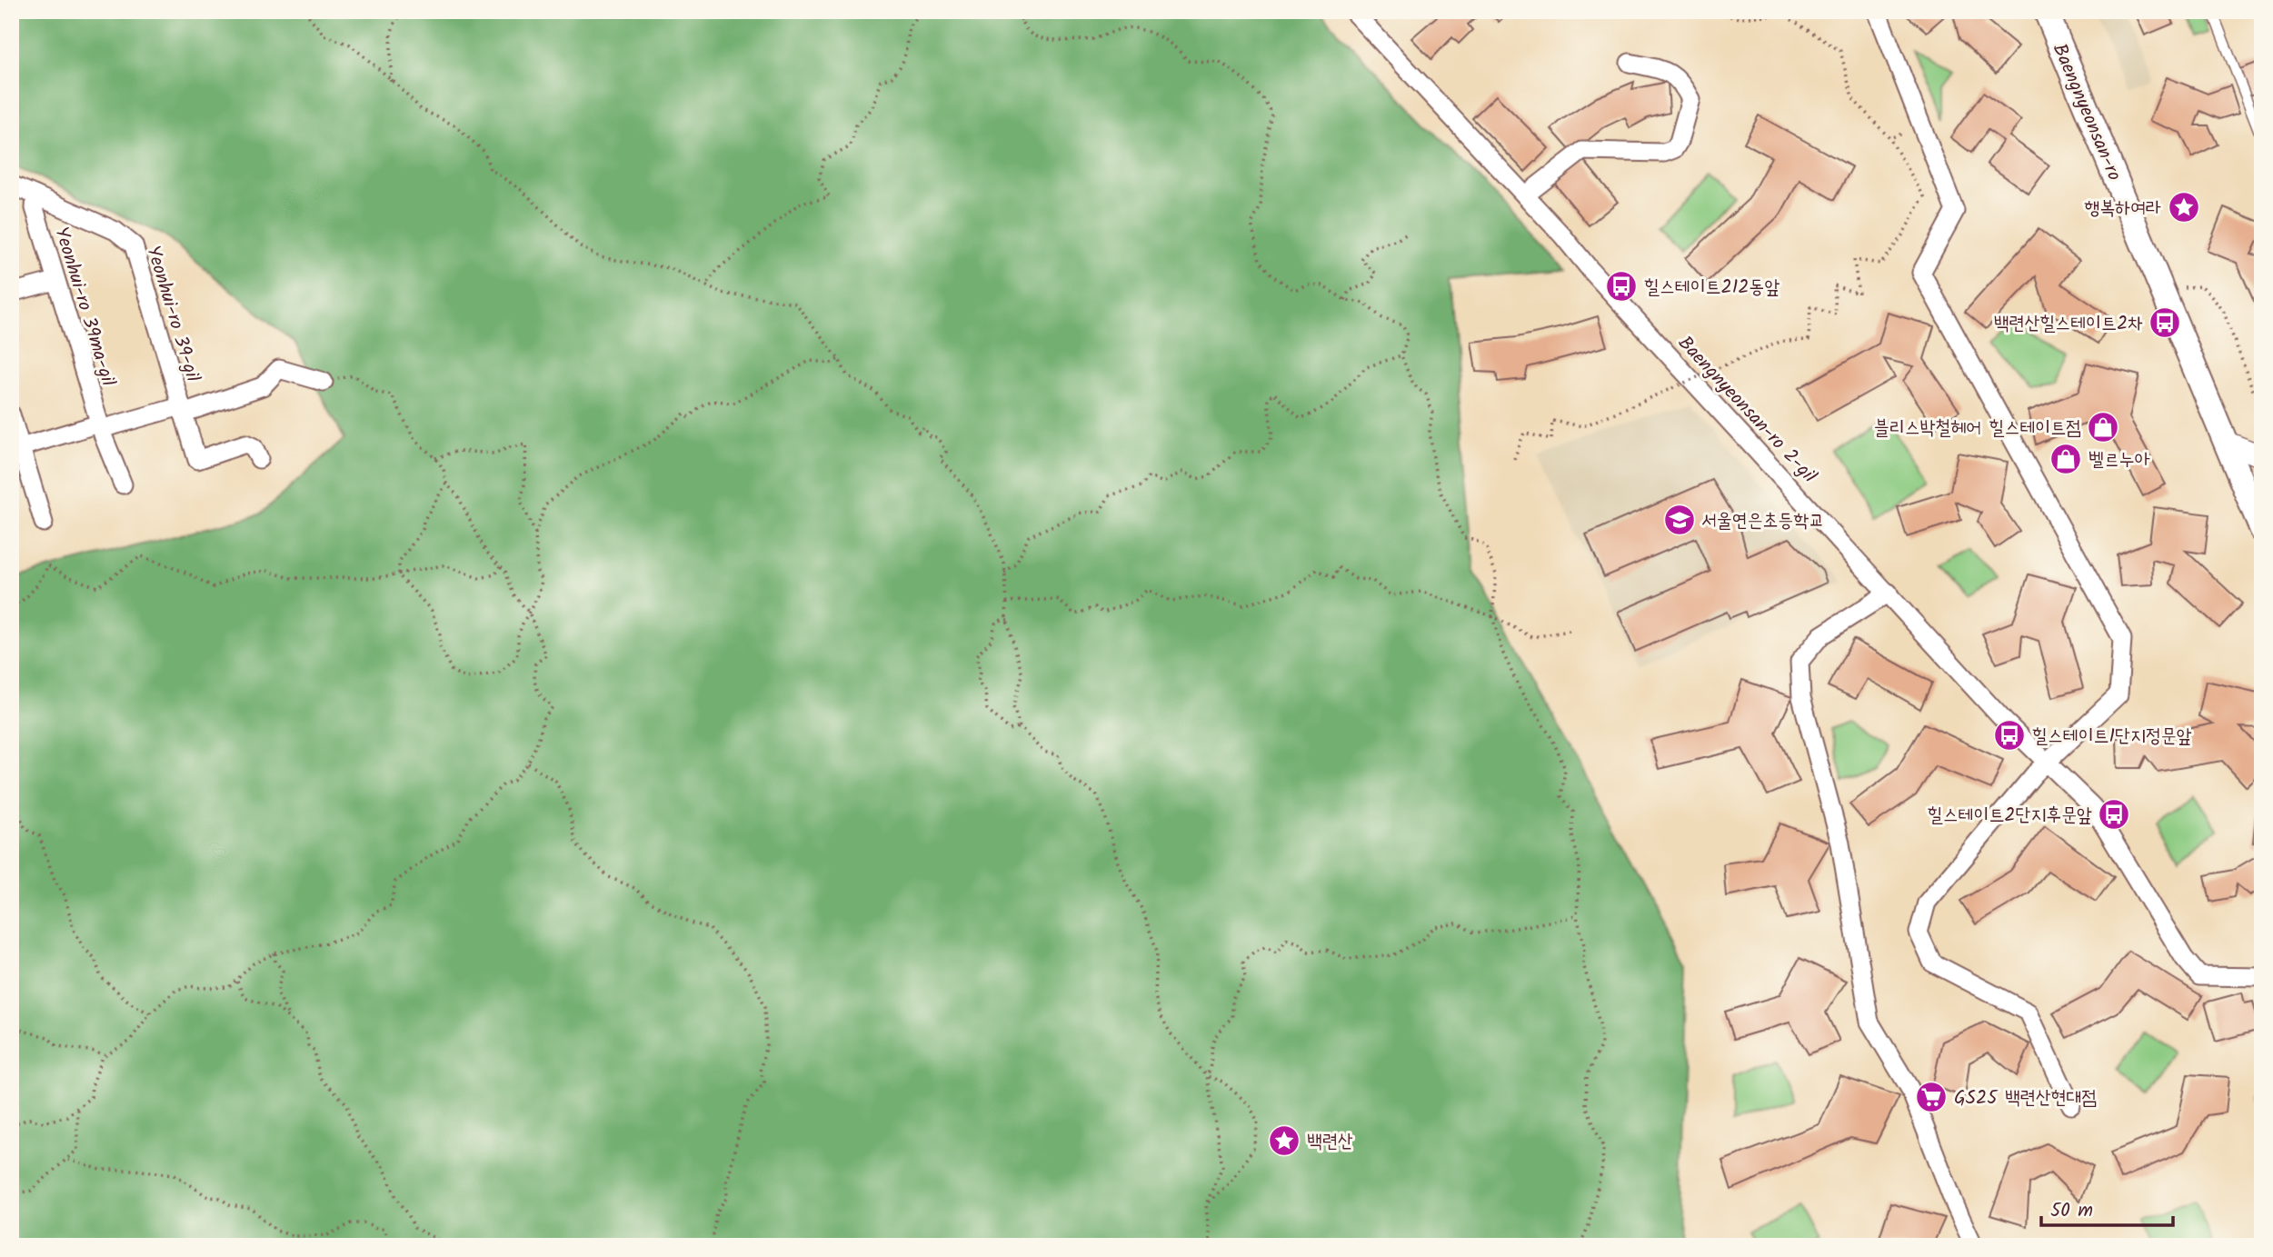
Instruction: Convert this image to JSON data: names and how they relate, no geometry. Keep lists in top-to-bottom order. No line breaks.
{"streets":{"main road":["Baengnyeonsan-ro"],"street":["Yeonhui-ro 39ma-gil","Yeonhui-ro 39-gil","Baengnyeonsan-ro 2-gil"]},"crossings":[["Yeonhui-ro 39ma-gil","Yeonhui-ro 39-gil"]],"places":{"place":["행복하여라","백련산"],"bus stop":["힐스테이트212동앞","백련산힐스테이트2차","힐스테이트1단지정문앞","힐스테이트2단지후문앞"],"shop":["블리스박철헤어 힐스테이트점","벨르누아"],"school or university":["서울연은초등학교"],"supermarket":["GS25 백련산현대점"]},"scale_bar":"50 m"}
